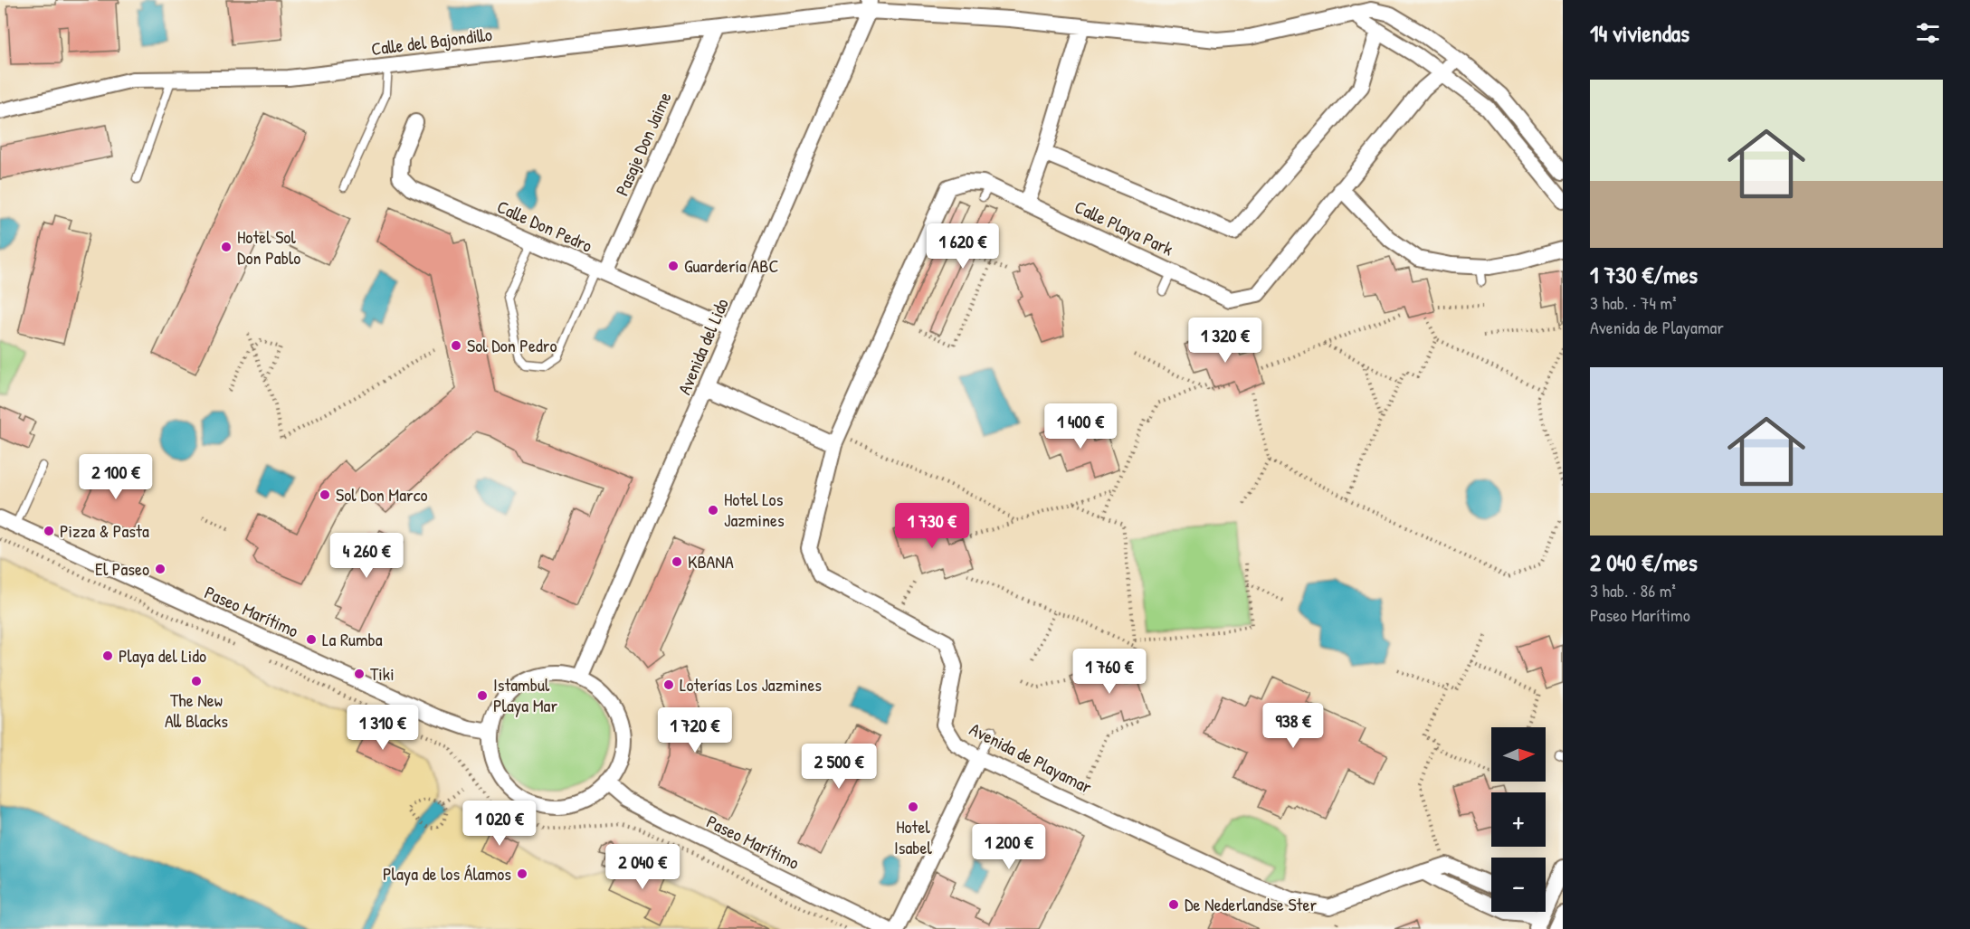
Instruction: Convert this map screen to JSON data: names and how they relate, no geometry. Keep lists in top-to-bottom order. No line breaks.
{"streets":{"street":["Calle del Bajondillo","Pasaje Don Jaime","Calle Don Pedro","Calle Playa Park","Avenida del Lido","Paseo Marítimo","Avenida de Playamar"]},"crossings":[["Calle del Bajondillo","Pasaje Don Jaime"],["Calle del Bajondillo","Calle Playa Park"],["Calle del Bajondillo","Avenida del Lido"],["Pasaje Don Jaime","Calle Don Pedro"],["Calle Don Pedro","Avenida del Lido"],["Calle Playa Park","Avenida de Playamar"],["Avenida del Lido","Paseo Marítimo"]],"places":["Hotel Sol Don Pablo","Guardería ABC","Sol Don Pedro","Sol Don Marco","Hotel Los Jazmines","Pizza & Pasta","KBANA","El Paseo","La Rumba","Playa del Lido","Tiki","The New All Blacks","Loterías Los Jazmines","Istambul Playa Mar","Hotel Isabel","Playa de los Álamos","De Nederlandse Ster"],"north":"right","page":{"heading":"14 viviendas","list":[{"name":"1 730 €/mes","note":"3 hab. · 74 m² · Avenida de Playamar"},{"name":"2 040 €/mes","note":"3 hab. · 86 m² · Paseo Marítimo"}],"price":["1 620 €","1 320 €","1 400 €","2 100 €","1 730 €","4 260 €","1 760 €","938 €","1 310 €","1 720 €","2 500 €","1 020 €","1 200 €","2 040 €"],"map_buttons":["+","−"]}}
